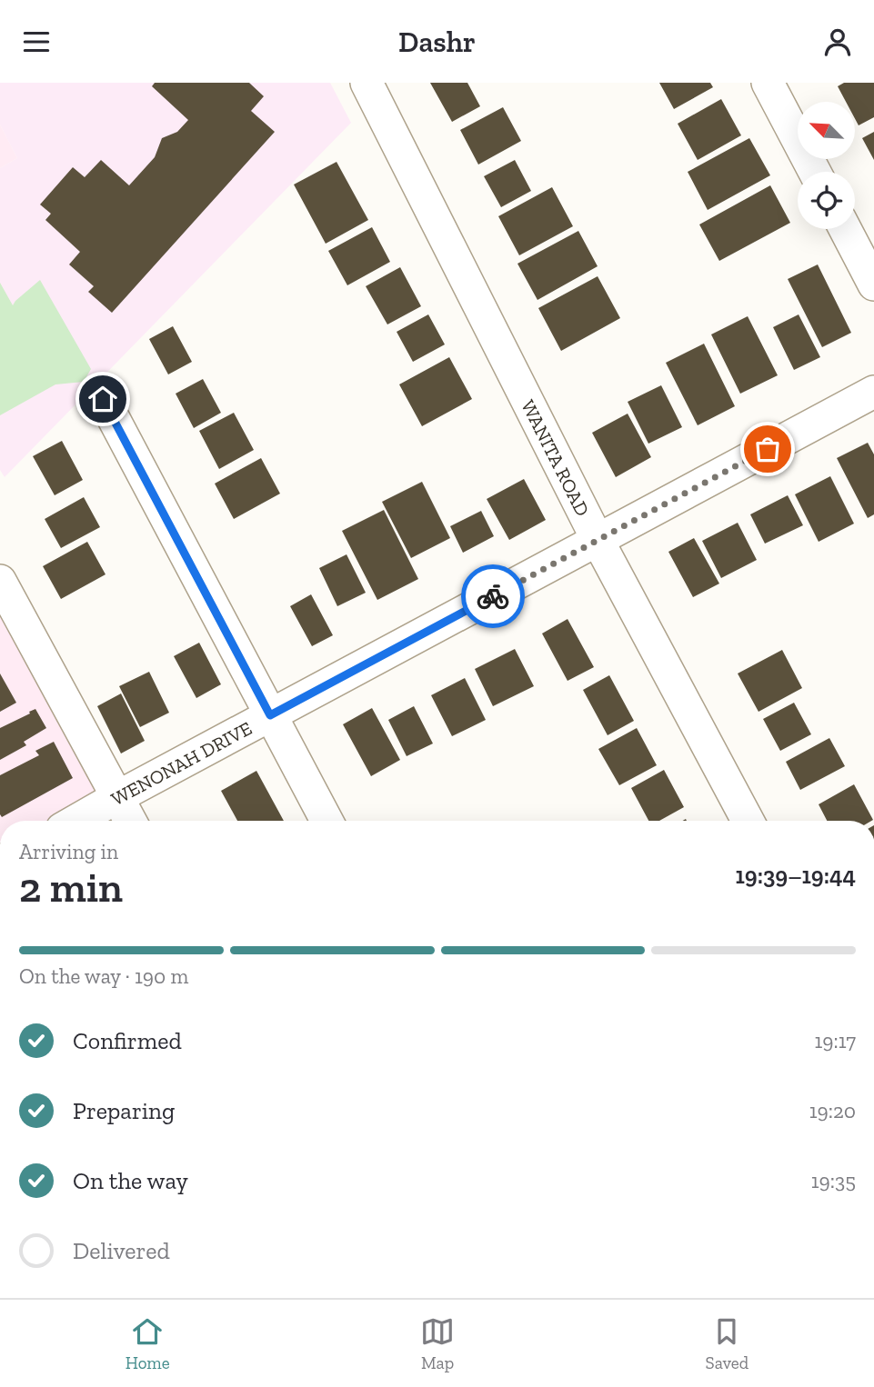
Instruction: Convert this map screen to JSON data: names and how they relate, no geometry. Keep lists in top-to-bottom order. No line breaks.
{"streets":{"street":["WANITA ROAD","WENONAH DRIVE"]},"crossings":[["WANITA ROAD","WENONAH DRIVE"]],"north":"top left","page":{"header":"Dashr","heading":["2 min","Arriving in","19:39–19:44"],"bar":"On the way · 190 m","list":[["Confirmed","19:17"],["Preparing","19:20"],["On the way","19:35"],"Delivered"],"tabs":["Home","Map","Saved"]}}
